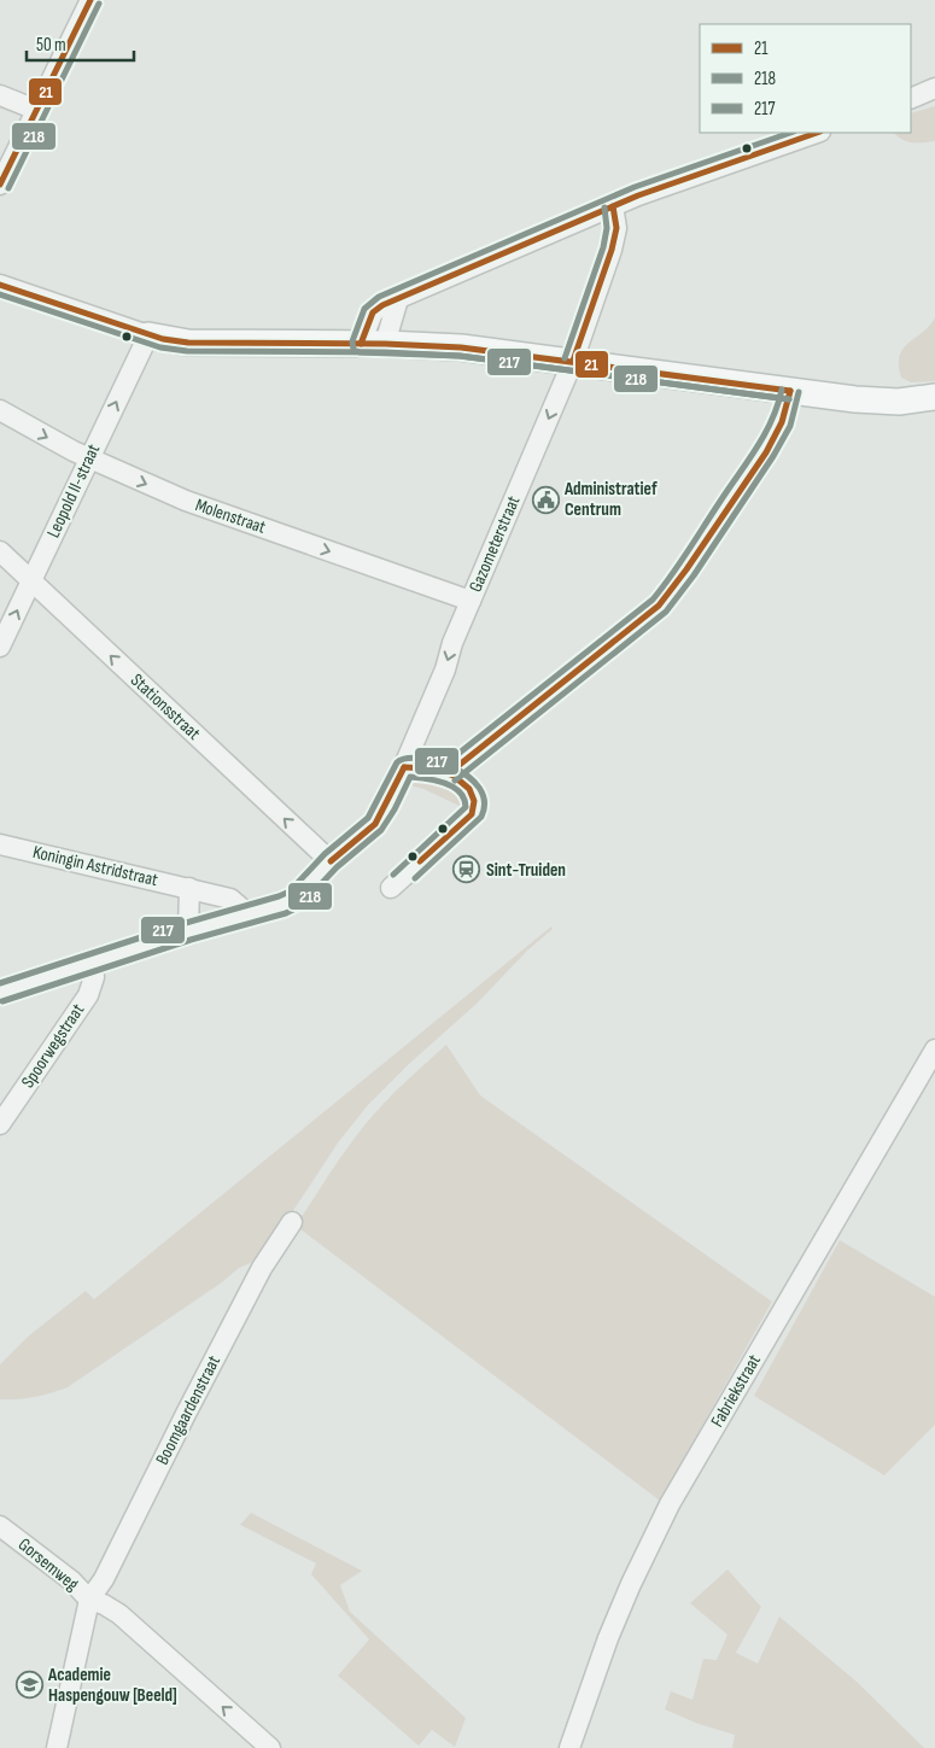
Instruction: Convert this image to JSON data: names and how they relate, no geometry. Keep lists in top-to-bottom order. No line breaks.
{"streets":{"street":["Leopold II-straat","Molenstraat","Gazometerstraat","Stationsstraat","Koningin Astridstraat","Spoorwegstraat","Fabriekstraat","Boomgaardenstraat","Gorsemweg"]},"crossings":[["Leopold II-straat","Molenstraat"],["Leopold II-straat","Stationsstraat"],["Molenstraat","Gazometerstraat"],["Gazometerstraat","Stationsstraat"],["Gazometerstraat","Koningin Astridstraat"],["Gazometerstraat","Spoorwegstraat"],["Boomgaardenstraat","Gorsemweg"]],"one_way":["Leopold II-straat","Molenstraat","Stationsstraat"],"places":{"public building":["Administratief Centrum"],"station":["Sint-Truiden"],"school or university":["Academie Haspengouw [Beeld]"]},"lines":["transit line 21","transit line 218","transit line 217"],"legend":["21","218","217"],"scale_bar":"50 m"}
